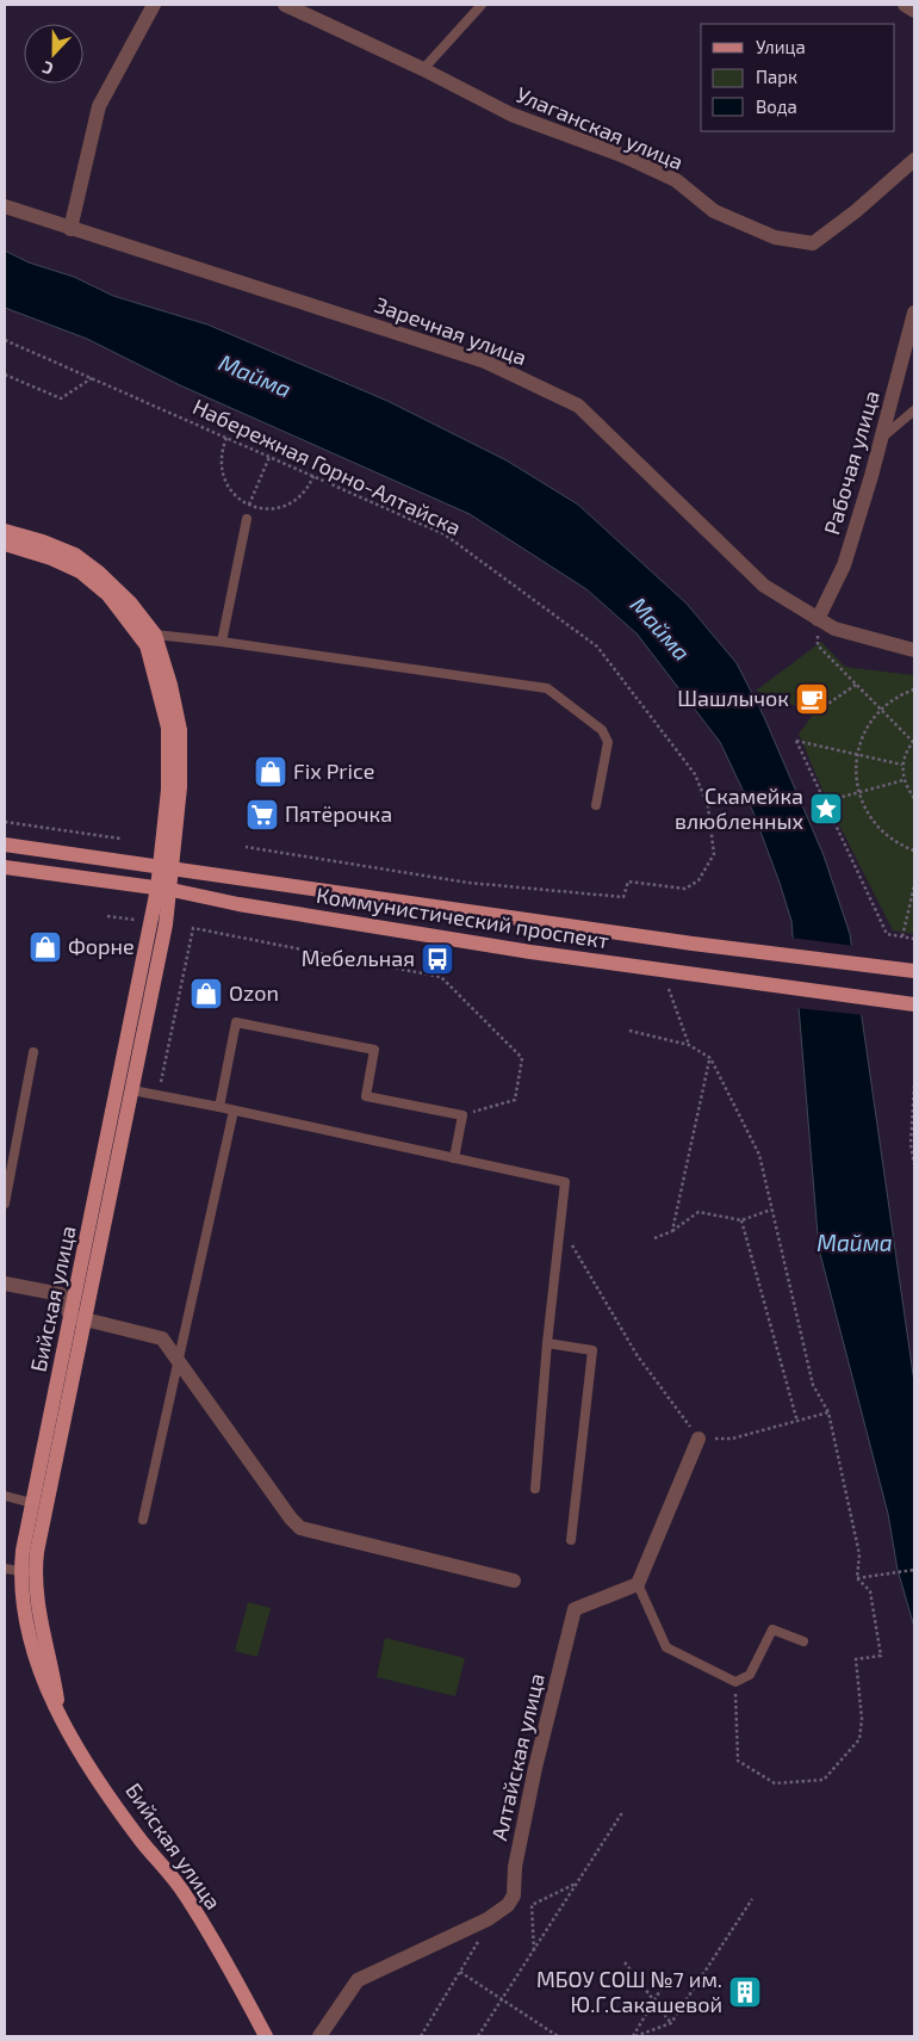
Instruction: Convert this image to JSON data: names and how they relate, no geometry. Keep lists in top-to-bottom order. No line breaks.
{"streets":{"main road":["Коммунистический проспект","Бийская улица"],"street":["Улаганская улица","Заречная улица","Рабочая улица","Алтайская улица"],"path":["Набережная Горно-Алтайска"]},"crossings":[["Заречная улица","Рабочая улица"],["Коммунистический проспект","Бийская улица"]],"water":["Майма"],"places":{"cafe":["Шашлычок"],"shop":["Fix Price","Форне","Ozon"],"place":["Скамейка влюбленных"],"supermarket":["Пятёрочка"],"bus stop":["Мебельная"],"building":["МБОУ СОШ №7 им. Ю.Г.Сакашевой"]},"legend":["Улица","Парк","Вода"],"north":"bottom"}
